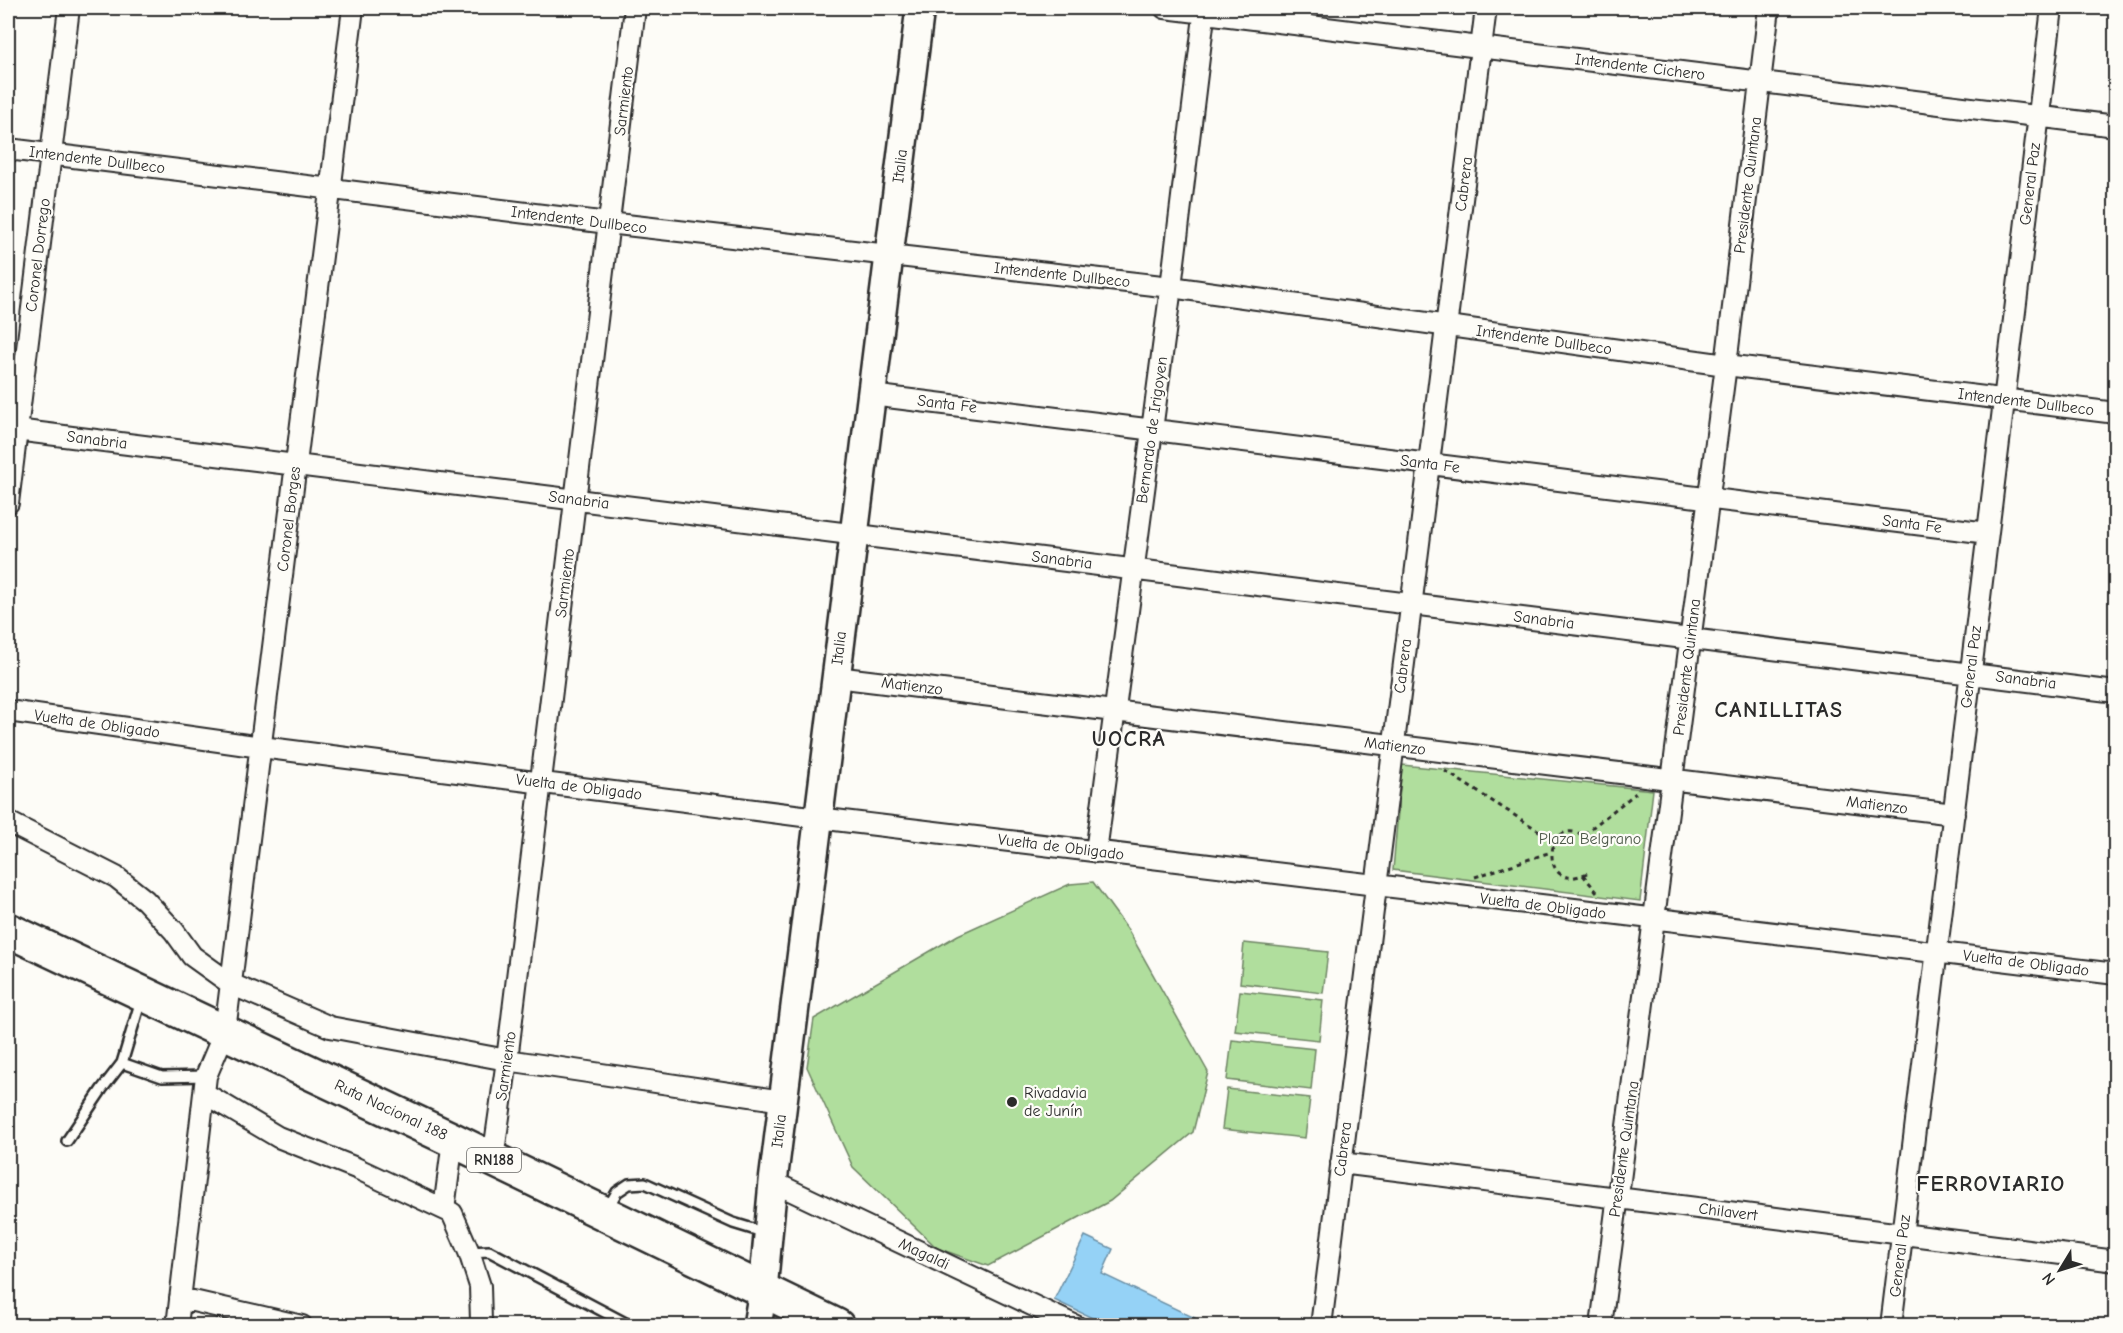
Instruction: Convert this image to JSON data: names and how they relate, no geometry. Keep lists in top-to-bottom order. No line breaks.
{"streets":{"highway":["Ruta Nacional 188","RN188"],"street":["Intendente Cichero","Sarmiento","Intendente Dullbeco","Italia","Cabrera","General Paz","Presidente Quintana","Coronel Dorrego","Santa Fe","Bernardo de Irigoyen","Sanabria","Coronel Borges","Matienzo","Vuelta de Obligado","Chilavert","Magaldi"]},"crossings":[["Intendente Cichero","Cabrera"],["Intendente Cichero","General Paz"],["Intendente Cichero","Presidente Quintana"],["Intendente Cichero","Bernardo de Irigoyen"],["Sarmiento","Intendente Dullbeco"],["Sarmiento","Sanabria"],["Sarmiento","Vuelta de Obligado"],["Sarmiento","Ruta Nacional 188"],["Intendente Dullbeco","Italia"],["Intendente Dullbeco","Cabrera"],["Intendente Dullbeco","General Paz"],["Intendente Dullbeco","Presidente Quintana"],["Intendente Dullbeco","Coronel Dorrego"],["Intendente Dullbeco","Bernardo de Irigoyen"],["Intendente Dullbeco","Coronel Borges"],["Italia","Santa Fe"],["Italia","Sanabria"],["Italia","Matienzo"],["Italia","Vuelta de Obligado"],["Italia","Ruta Nacional 188"],["Italia","Magaldi"],["Cabrera","Santa Fe"],["Cabrera","Sanabria"],["Cabrera","Matienzo"],["Cabrera","Vuelta de Obligado"],["Cabrera","Chilavert"],["General Paz","Santa Fe"],["General Paz","Sanabria"],["General Paz","Matienzo"],["General Paz","Vuelta de Obligado"],["General Paz","Chilavert"],["Presidente Quintana","Santa Fe"],["Presidente Quintana","Sanabria"],["Presidente Quintana","Matienzo"],["Presidente Quintana","Vuelta de Obligado"],["Presidente Quintana","Chilavert"],["Coronel Dorrego","Sanabria"],["Santa Fe","Bernardo de Irigoyen"],["Bernardo de Irigoyen","Sanabria"],["Bernardo de Irigoyen","Matienzo"],["Bernardo de Irigoyen","Vuelta de Obligado"],["Sanabria","Coronel Borges"],["Coronel Borges","Vuelta de Obligado"],["Coronel Borges","Ruta Nacional 188"]],"districts":["CANILLITAS","UOCRA","FERROVIARIO"],"parks":["Plaza Belgrano"],"places":["Rivadavia de Junín"],"north":"bottom left"}
